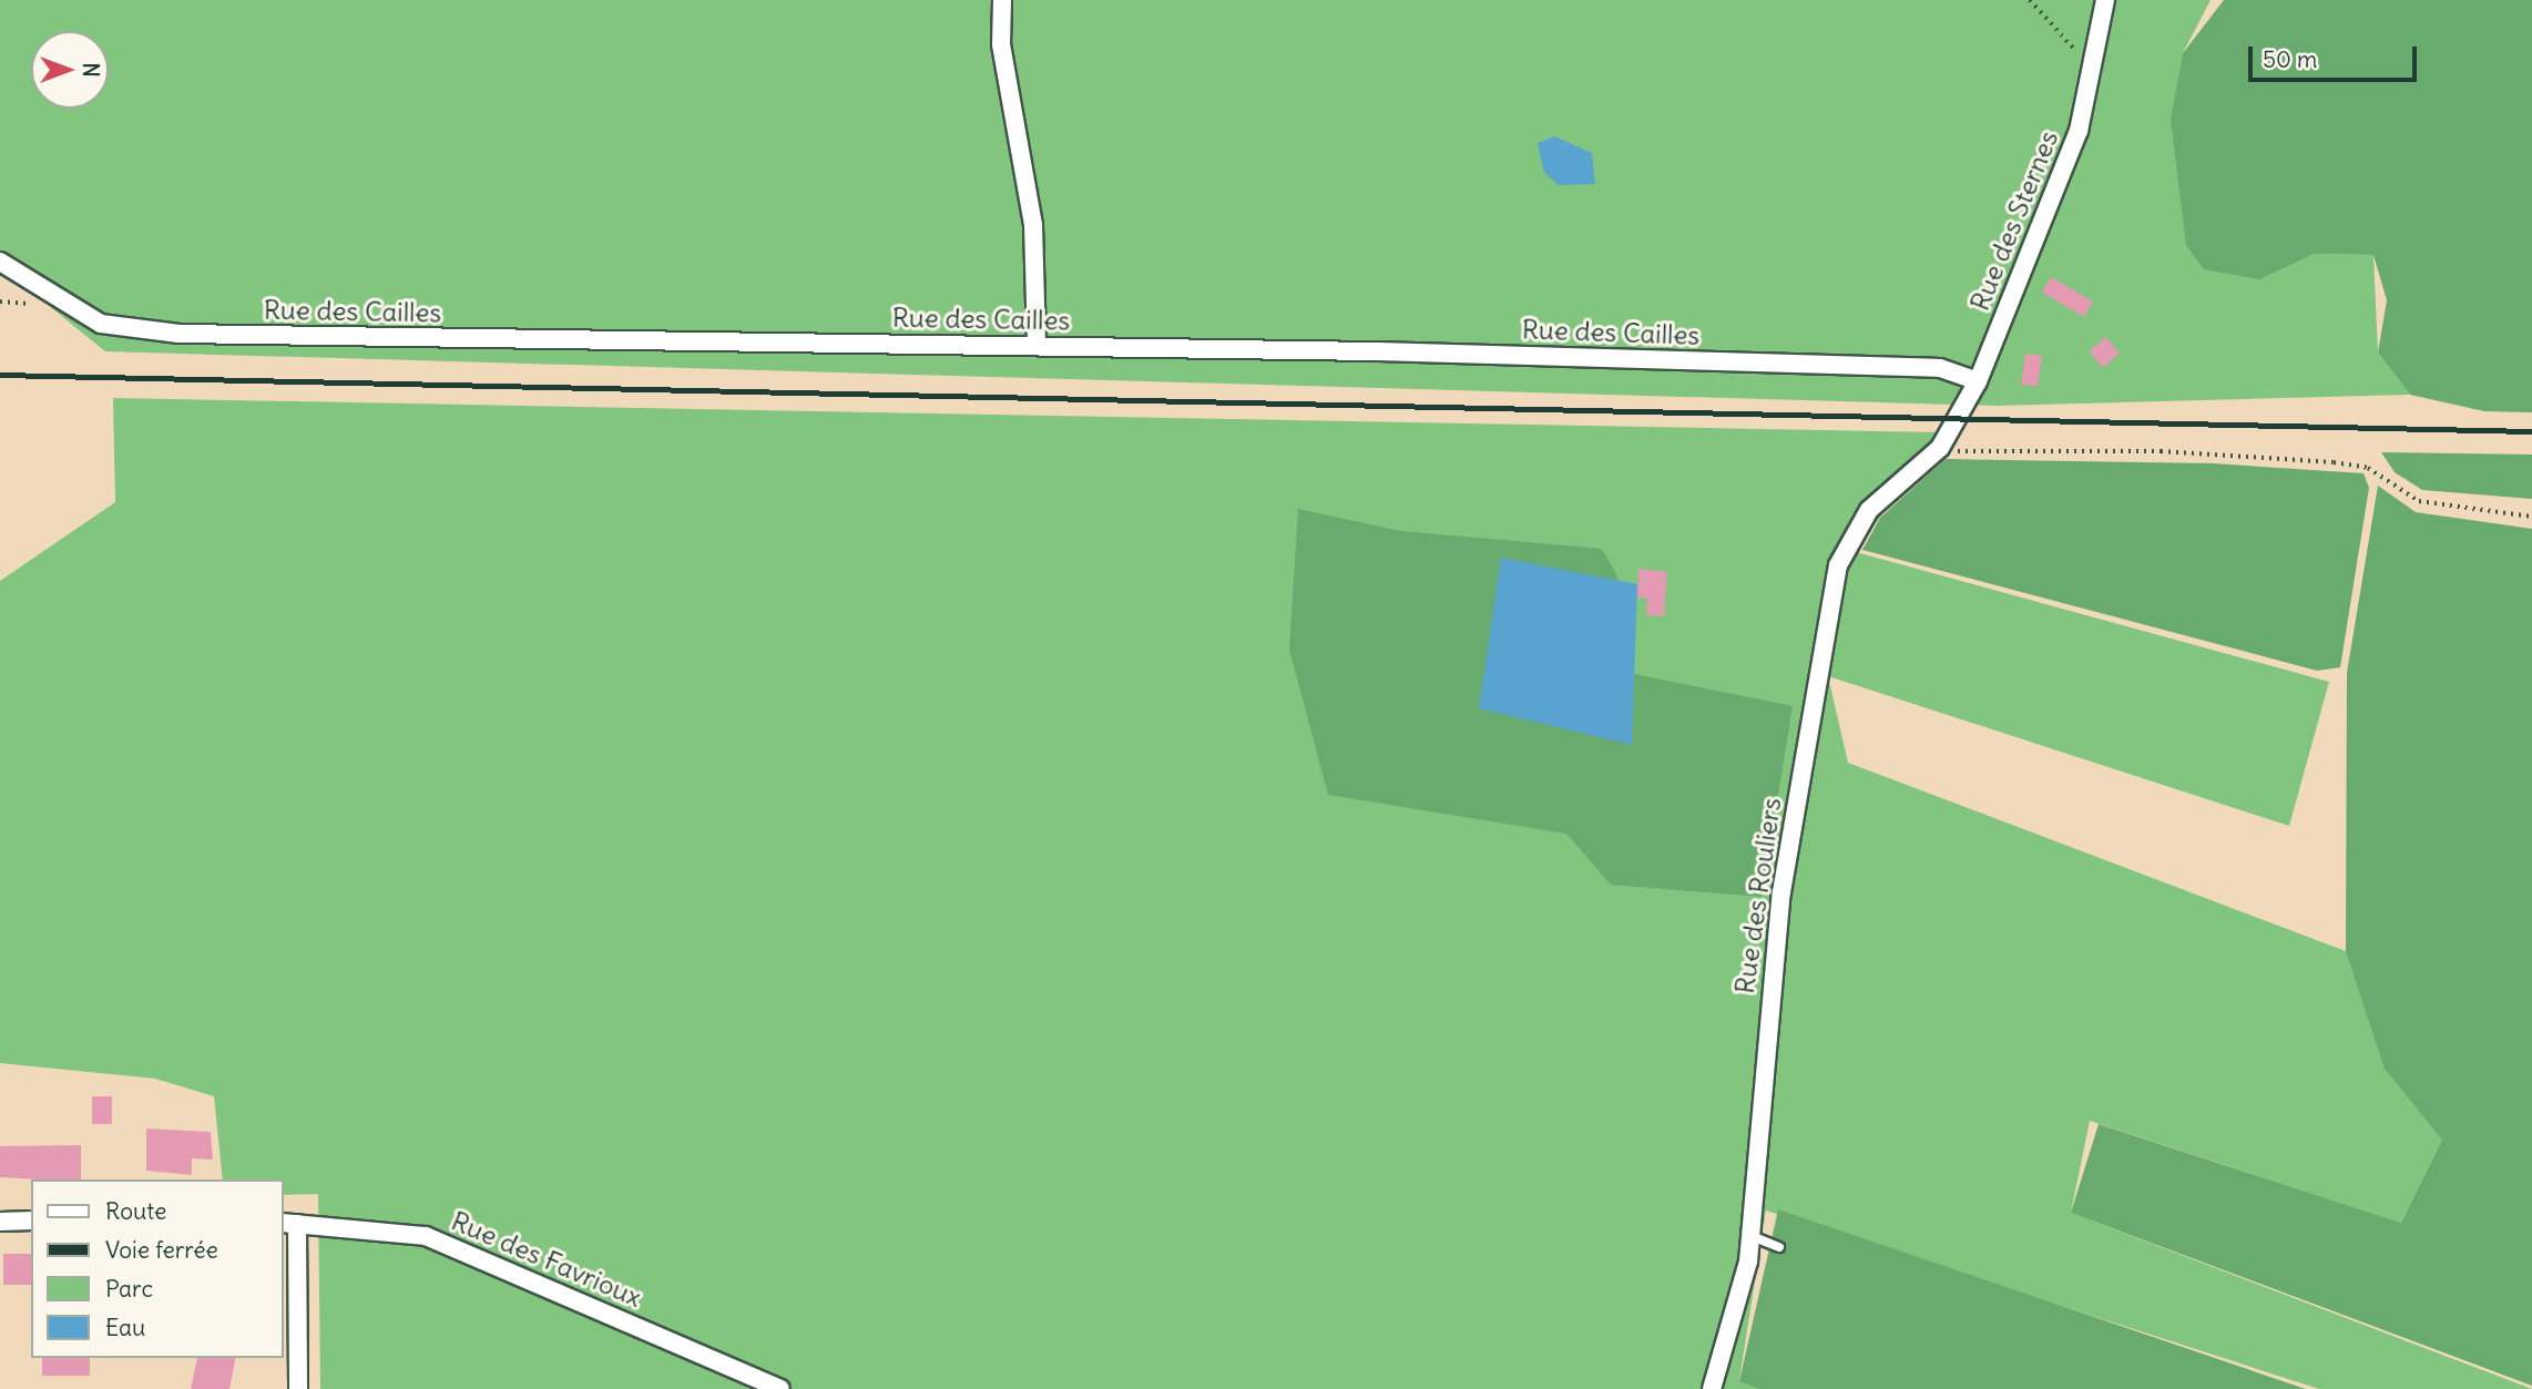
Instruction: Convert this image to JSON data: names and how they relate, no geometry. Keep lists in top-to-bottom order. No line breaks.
{"streets":{"street":["Rue des Sternes","Rue des Cailles","Rue des Rouliers","Rue des Favrioux"]},"crossings":[["Rue des Sternes","Rue des Cailles"],["Rue des Sternes","Rue des Rouliers"]],"legend":["Route","Voie ferrée","Parc","Eau"],"scale_bar":"50 m","north":"right"}
